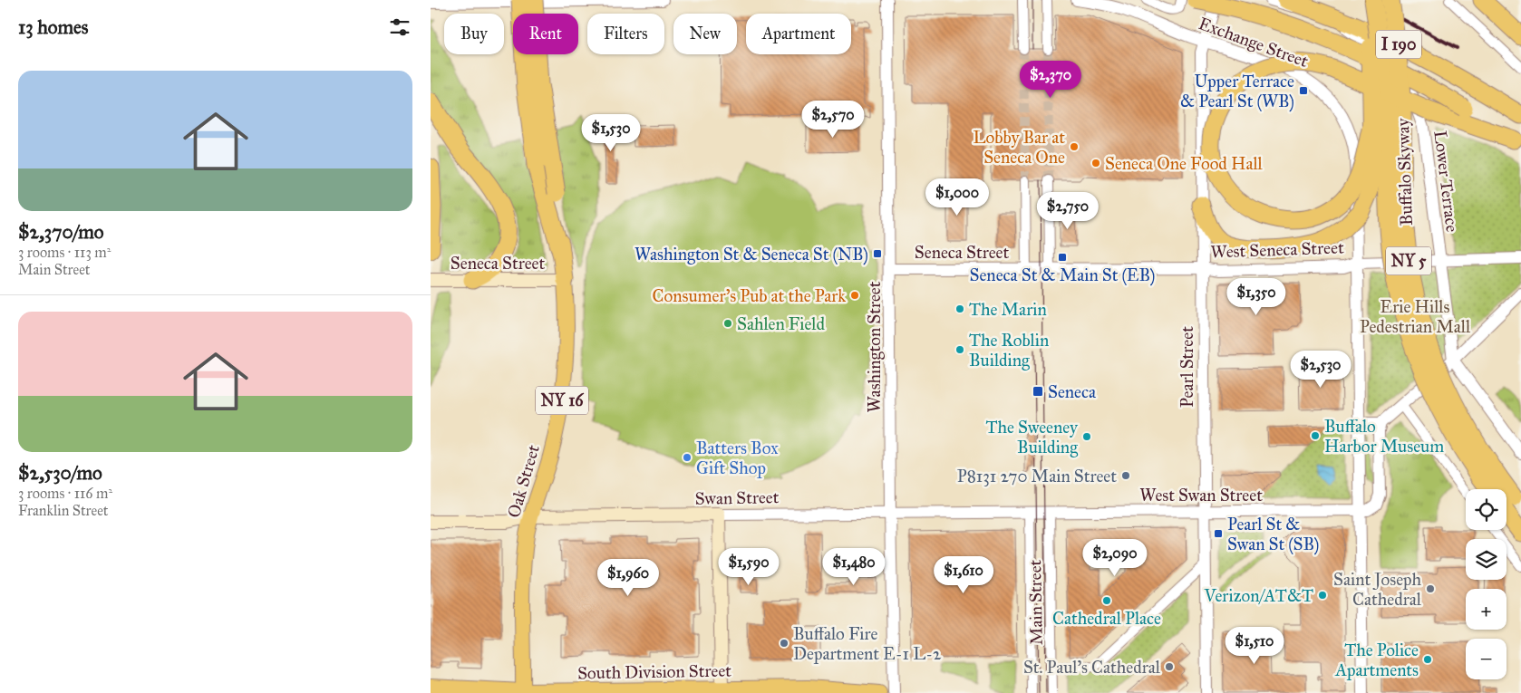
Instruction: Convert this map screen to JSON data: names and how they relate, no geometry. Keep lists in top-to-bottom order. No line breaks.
{"streets":{"highway":["I 190","Buffalo Skyway","NY 5","NY 16","Oak Street","South Division Street"],"main road":["Seneca Street","Swan Street"],"street":["Exchange Street","Lower Terrace","West Seneca Street","Washington Street","Pearl Street","West Swan Street","Main Street"]},"crossings":[["Exchange Street","West Seneca Street"],["Exchange Street","Pearl Street"],["Exchange Street","West Swan Street"],["Lower Terrace","West Seneca Street"],["West Seneca Street","Seneca Street"],["West Seneca Street","Pearl Street"],["Seneca Street","Washington Street"],["Seneca Street","Oak Street"],["Washington Street","Swan Street"],["Pearl Street","West Swan Street"],["Oak Street","Swan Street"],["Oak Street","South Division Street"],["West Swan Street","Swan Street"],["West Swan Street","Main Street"],["Swan Street","Main Street"]],"parks":["Erie Hills Pedestrian Mall"],"places":{"transit":["Upper Terrace & Pearl St (WB)","Washington St & Seneca St (NB)","Seneca St & Main St (EB)","Seneca","Pearl St & Swan St (SB)"],"other":["Lobby Bar at Seneca One","Seneca One Food Hall","Consumer's Pub at the Park","The Marin","Sahlen Field","The Roblin Building","Buffalo Harbor Museum","The Sweeney Building","Batters Box Gift Shop","P8131 270 Main Street","Saint Joseph Cathedral","Verizon/AT&T","Cathedral Place","Buffalo Fire Department E-1 L-2","The Police Apartments","St. Paul's Cathedral"]},"page":{"heading":"13 homes","chip":["Buy","Rent","Filters","New","Apartment"],"list":[{"name":"$2,370/mo","note":"3 rooms · 113 m² · Main Street"},{"name":"$2,530/mo","note":"3 rooms · 116 m² · Franklin Street"}],"price":["$2,370","$2,570","$1,530","$1,000","$2,750","$1,350","$2,530","$2,090","$1,590","$1,480","$1,610","$1,960","$1,510"],"map_buttons":["+","−"]}}
